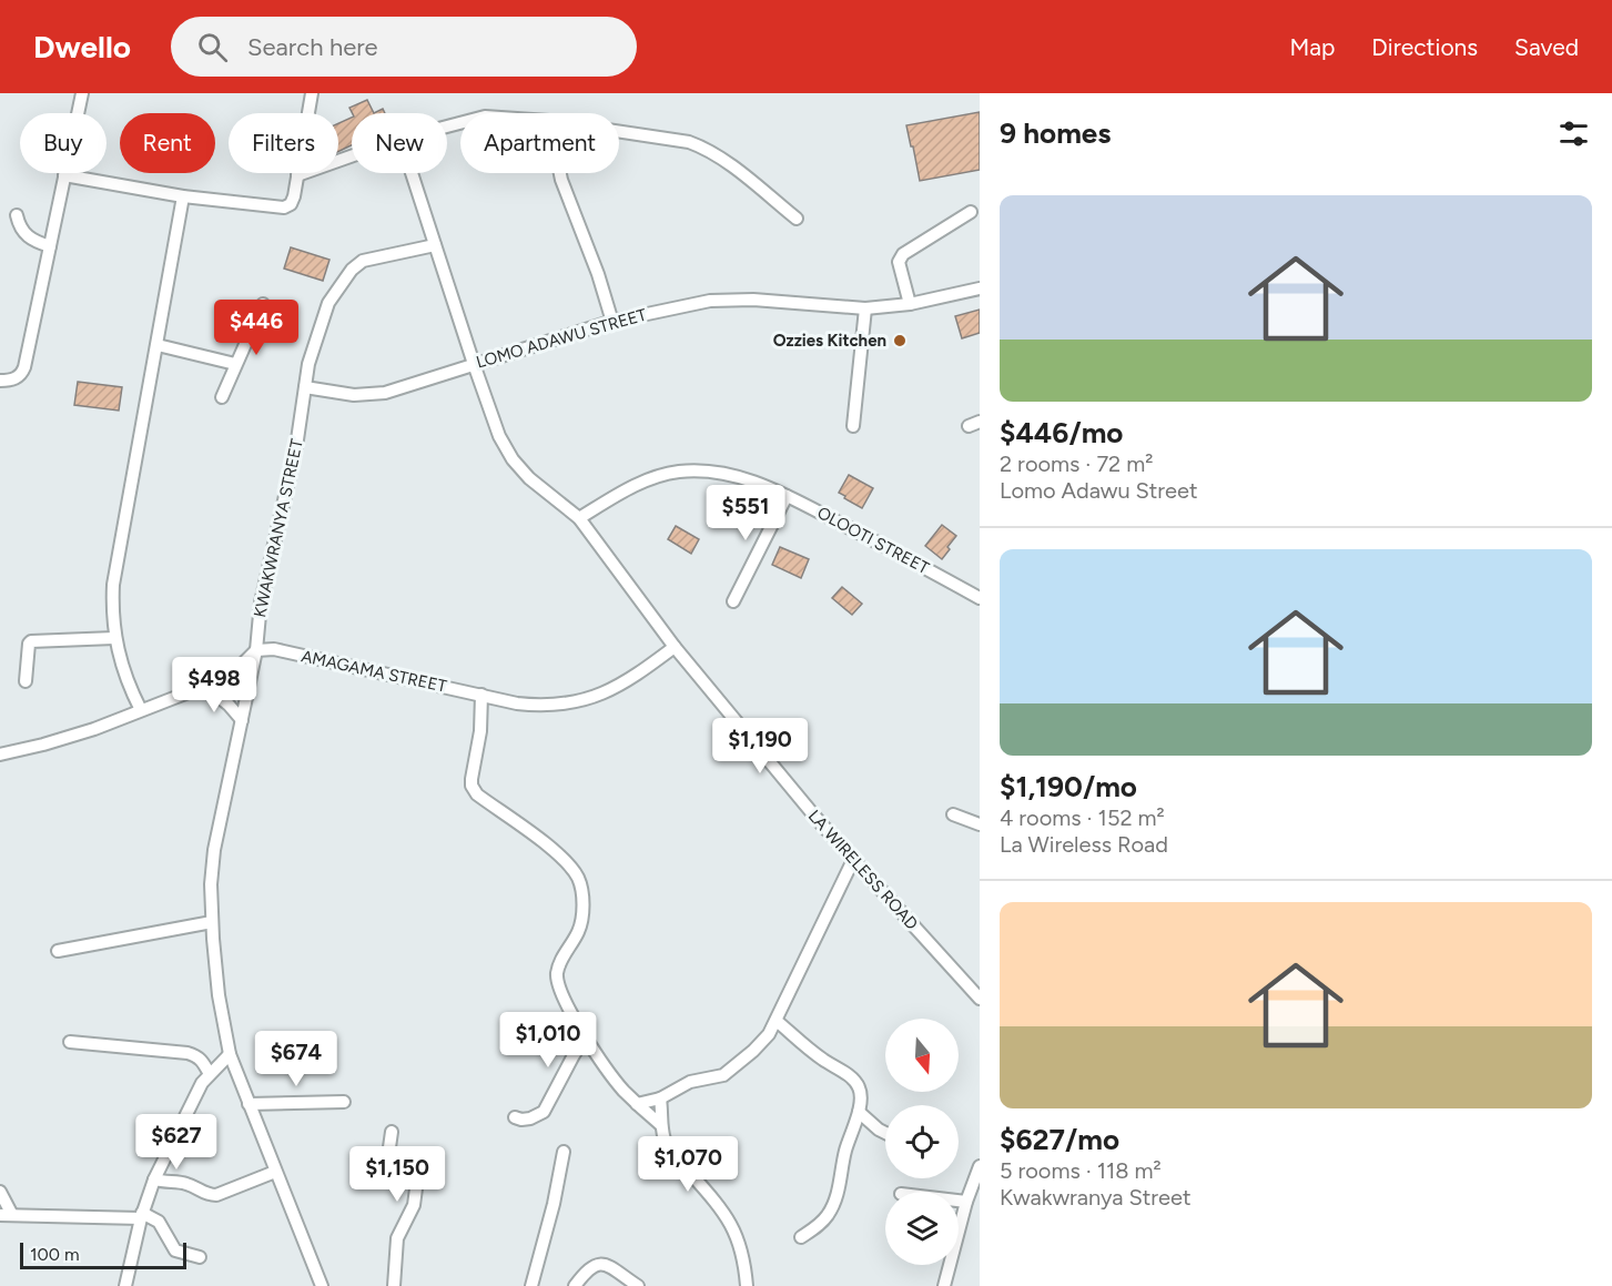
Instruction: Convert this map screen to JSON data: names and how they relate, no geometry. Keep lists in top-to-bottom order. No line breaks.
{"streets":{"street":["LOMO ADAWU STREET","KWAKWRANYA STREET","OLOOTI STREET","AMAGAMA STREET","LA WIRELESS ROAD"]},"crossings":[["LOMO ADAWU STREET","KWAKWRANYA STREET"],["LOMO ADAWU STREET","LA WIRELESS ROAD"],["KWAKWRANYA STREET","AMAGAMA STREET"],["KWAKWRANYA STREET","LA WIRELESS ROAD"],["OLOOTI STREET","LA WIRELESS ROAD"],["AMAGAMA STREET","LA WIRELESS ROAD"]],"places":["Ozzies Kitchen"],"scale_bar":"100 m","north":"bottom","page":{"header":"Dwello","search":"Search here","nav":["Map","Directions","Saved"],"heading":"9 homes","chip":["Buy","Rent","Filters","New","Apartment"],"list":[{"name":"$446/mo","note":"2 rooms · 72 m² · Lomo Adawu Street"},{"name":"$1,190/mo","note":"4 rooms · 152 m² · La Wireless Road"},{"name":"$627/mo","note":"5 rooms · 118 m² · Kwakwranya Street"}],"price":["$446","$551","$498","$1,190","$1,010","$674","$627","$1,070","$1,150"],"scale":"100 m"}}
